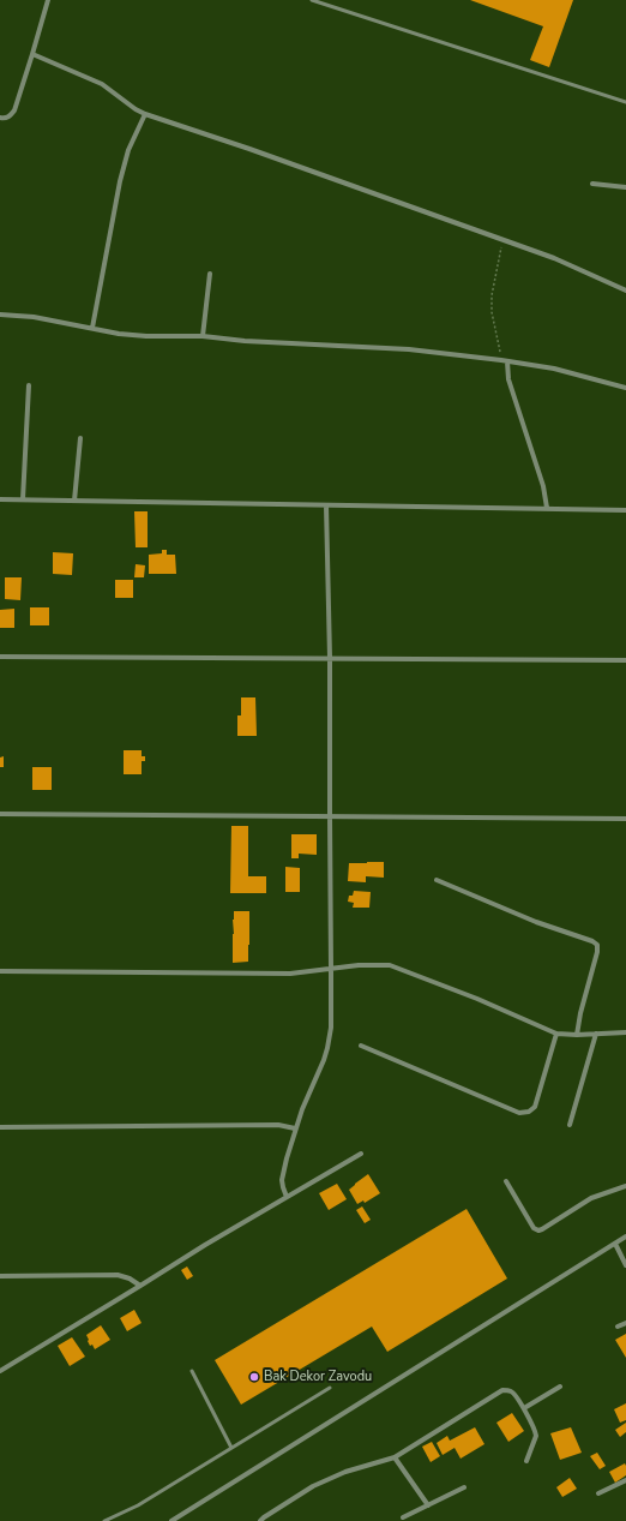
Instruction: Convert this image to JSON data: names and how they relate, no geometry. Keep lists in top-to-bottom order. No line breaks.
{"places":["Bak Dekor Zavodu"]}
